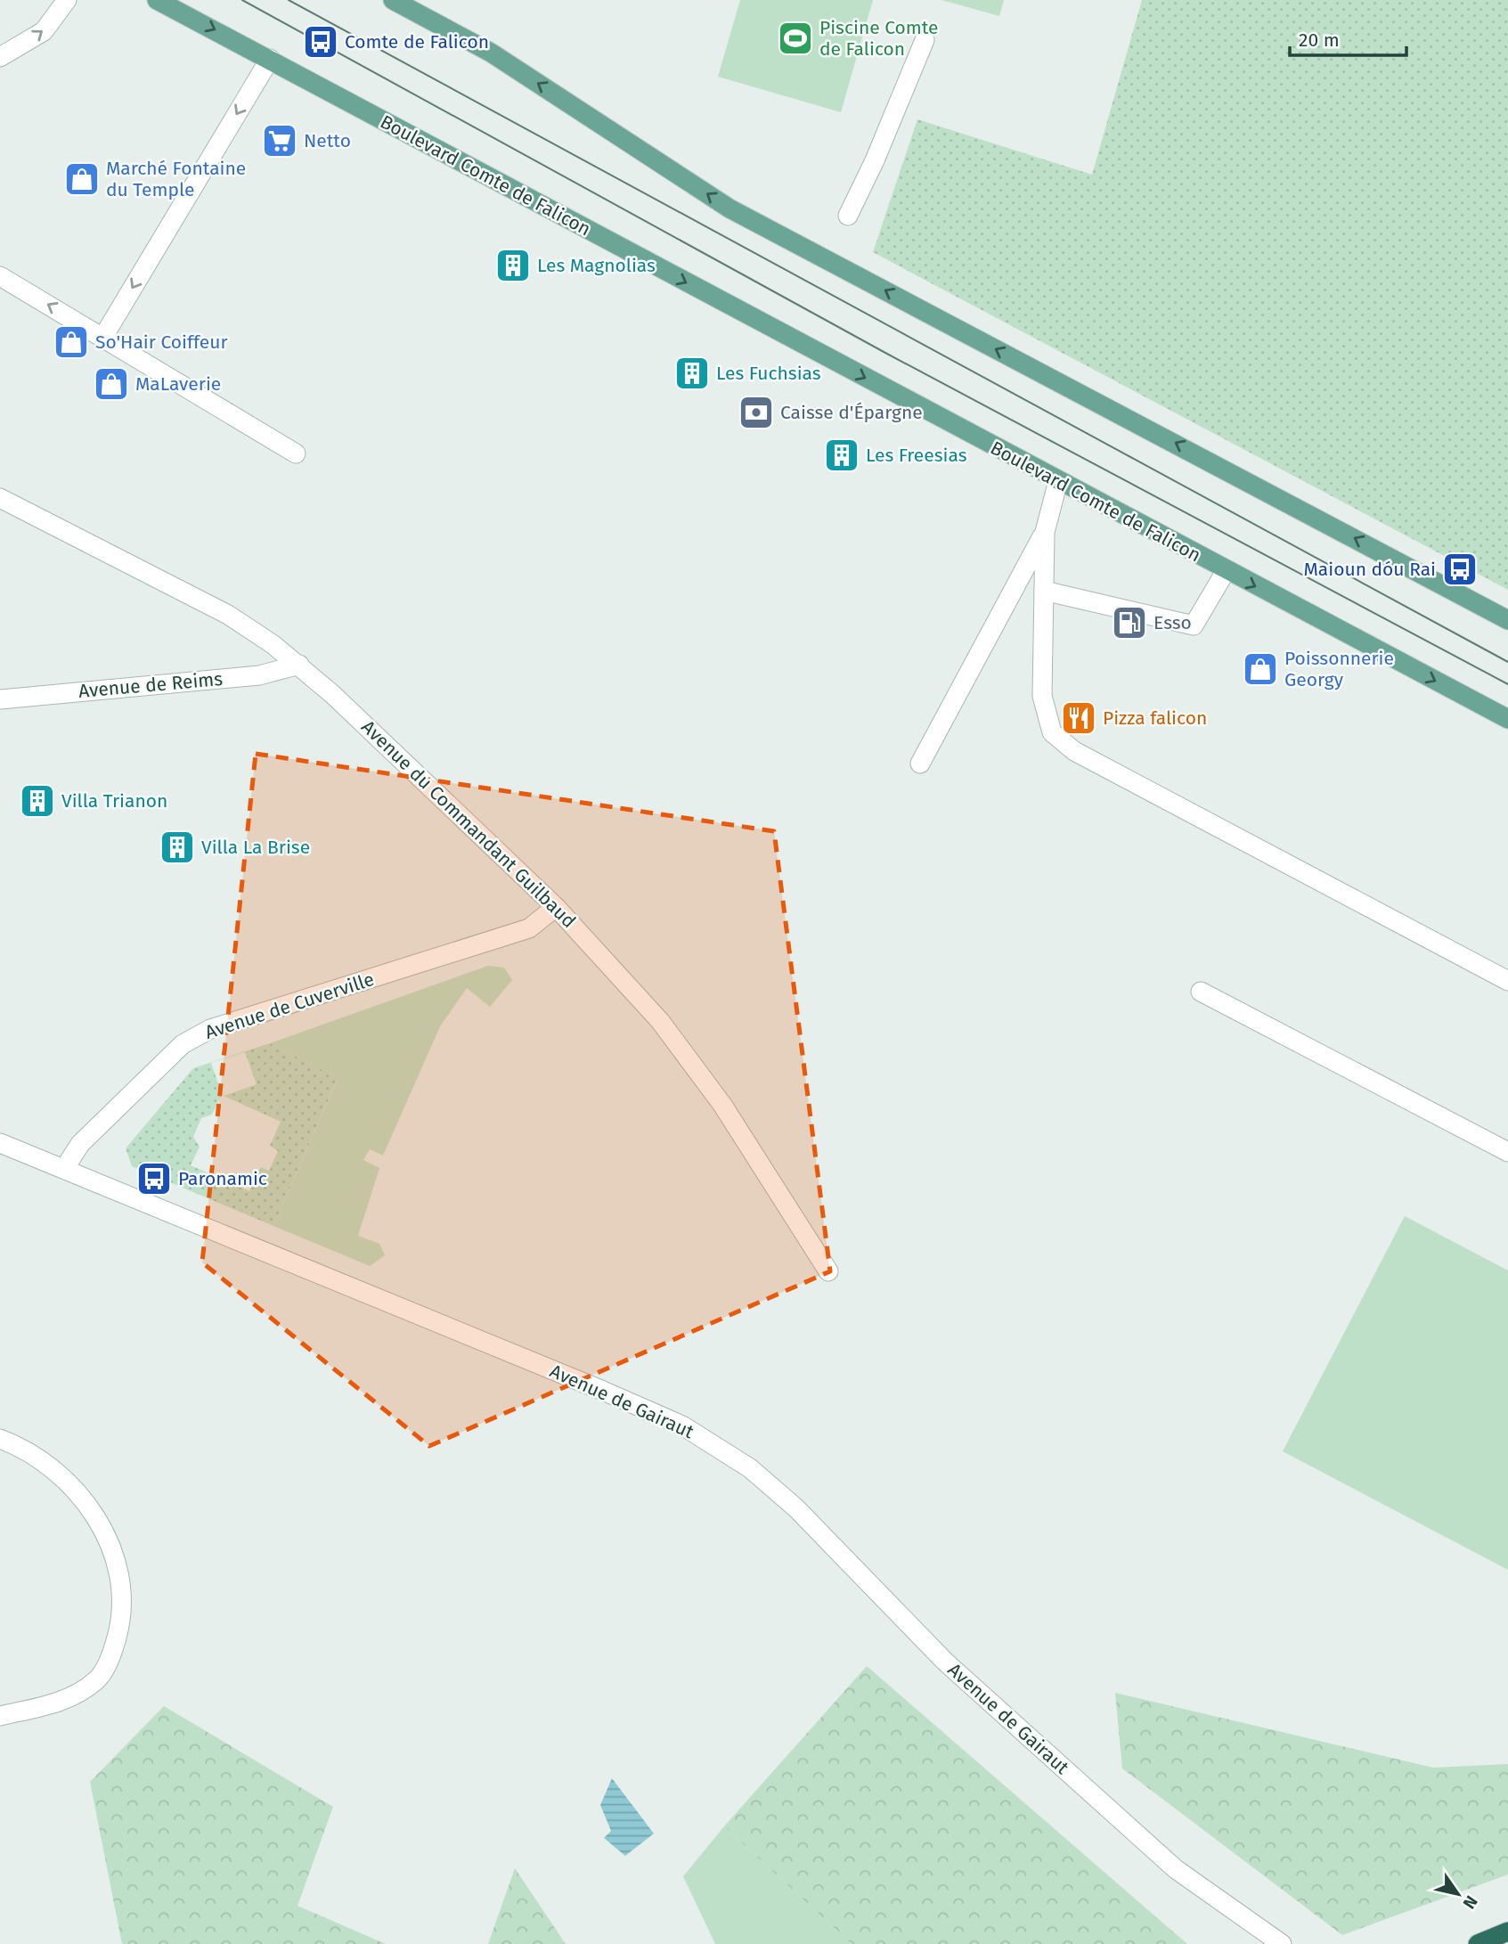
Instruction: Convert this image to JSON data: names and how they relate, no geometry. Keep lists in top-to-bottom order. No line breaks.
{"streets":{"main road":["Boulevard Comte de Falicon"],"street":["Avenue de Reims","Avenue du Commandant Guilbaud","Avenue de Cuverville","Avenue de Gairaut"]},"crossings":[["Avenue de Reims","Avenue du Commandant Guilbaud"],["Avenue du Commandant Guilbaud","Avenue de Cuverville"],["Avenue de Cuverville","Avenue de Gairaut"]],"places":{"sports":["Piscine Comte de Falicon"],"bus stop":["Comte de Falicon","Maioun dóu Rai","Paronamic"],"supermarket":["Netto"],"shop":["Marché Fontaine du Temple","So'Hair Coiffeur","MaLaverie","Poissonnerie Georgy"],"building":["Les Magnolias","Les Fuchsias","Les Freesias","Villa Trianon","Villa La Brise"],"bank":["Caisse d'Épargne"],"fuel station":["Esso"],"restaurant":["Pizza falicon"]},"scale_bar":"20 m","north":"bottom right"}
